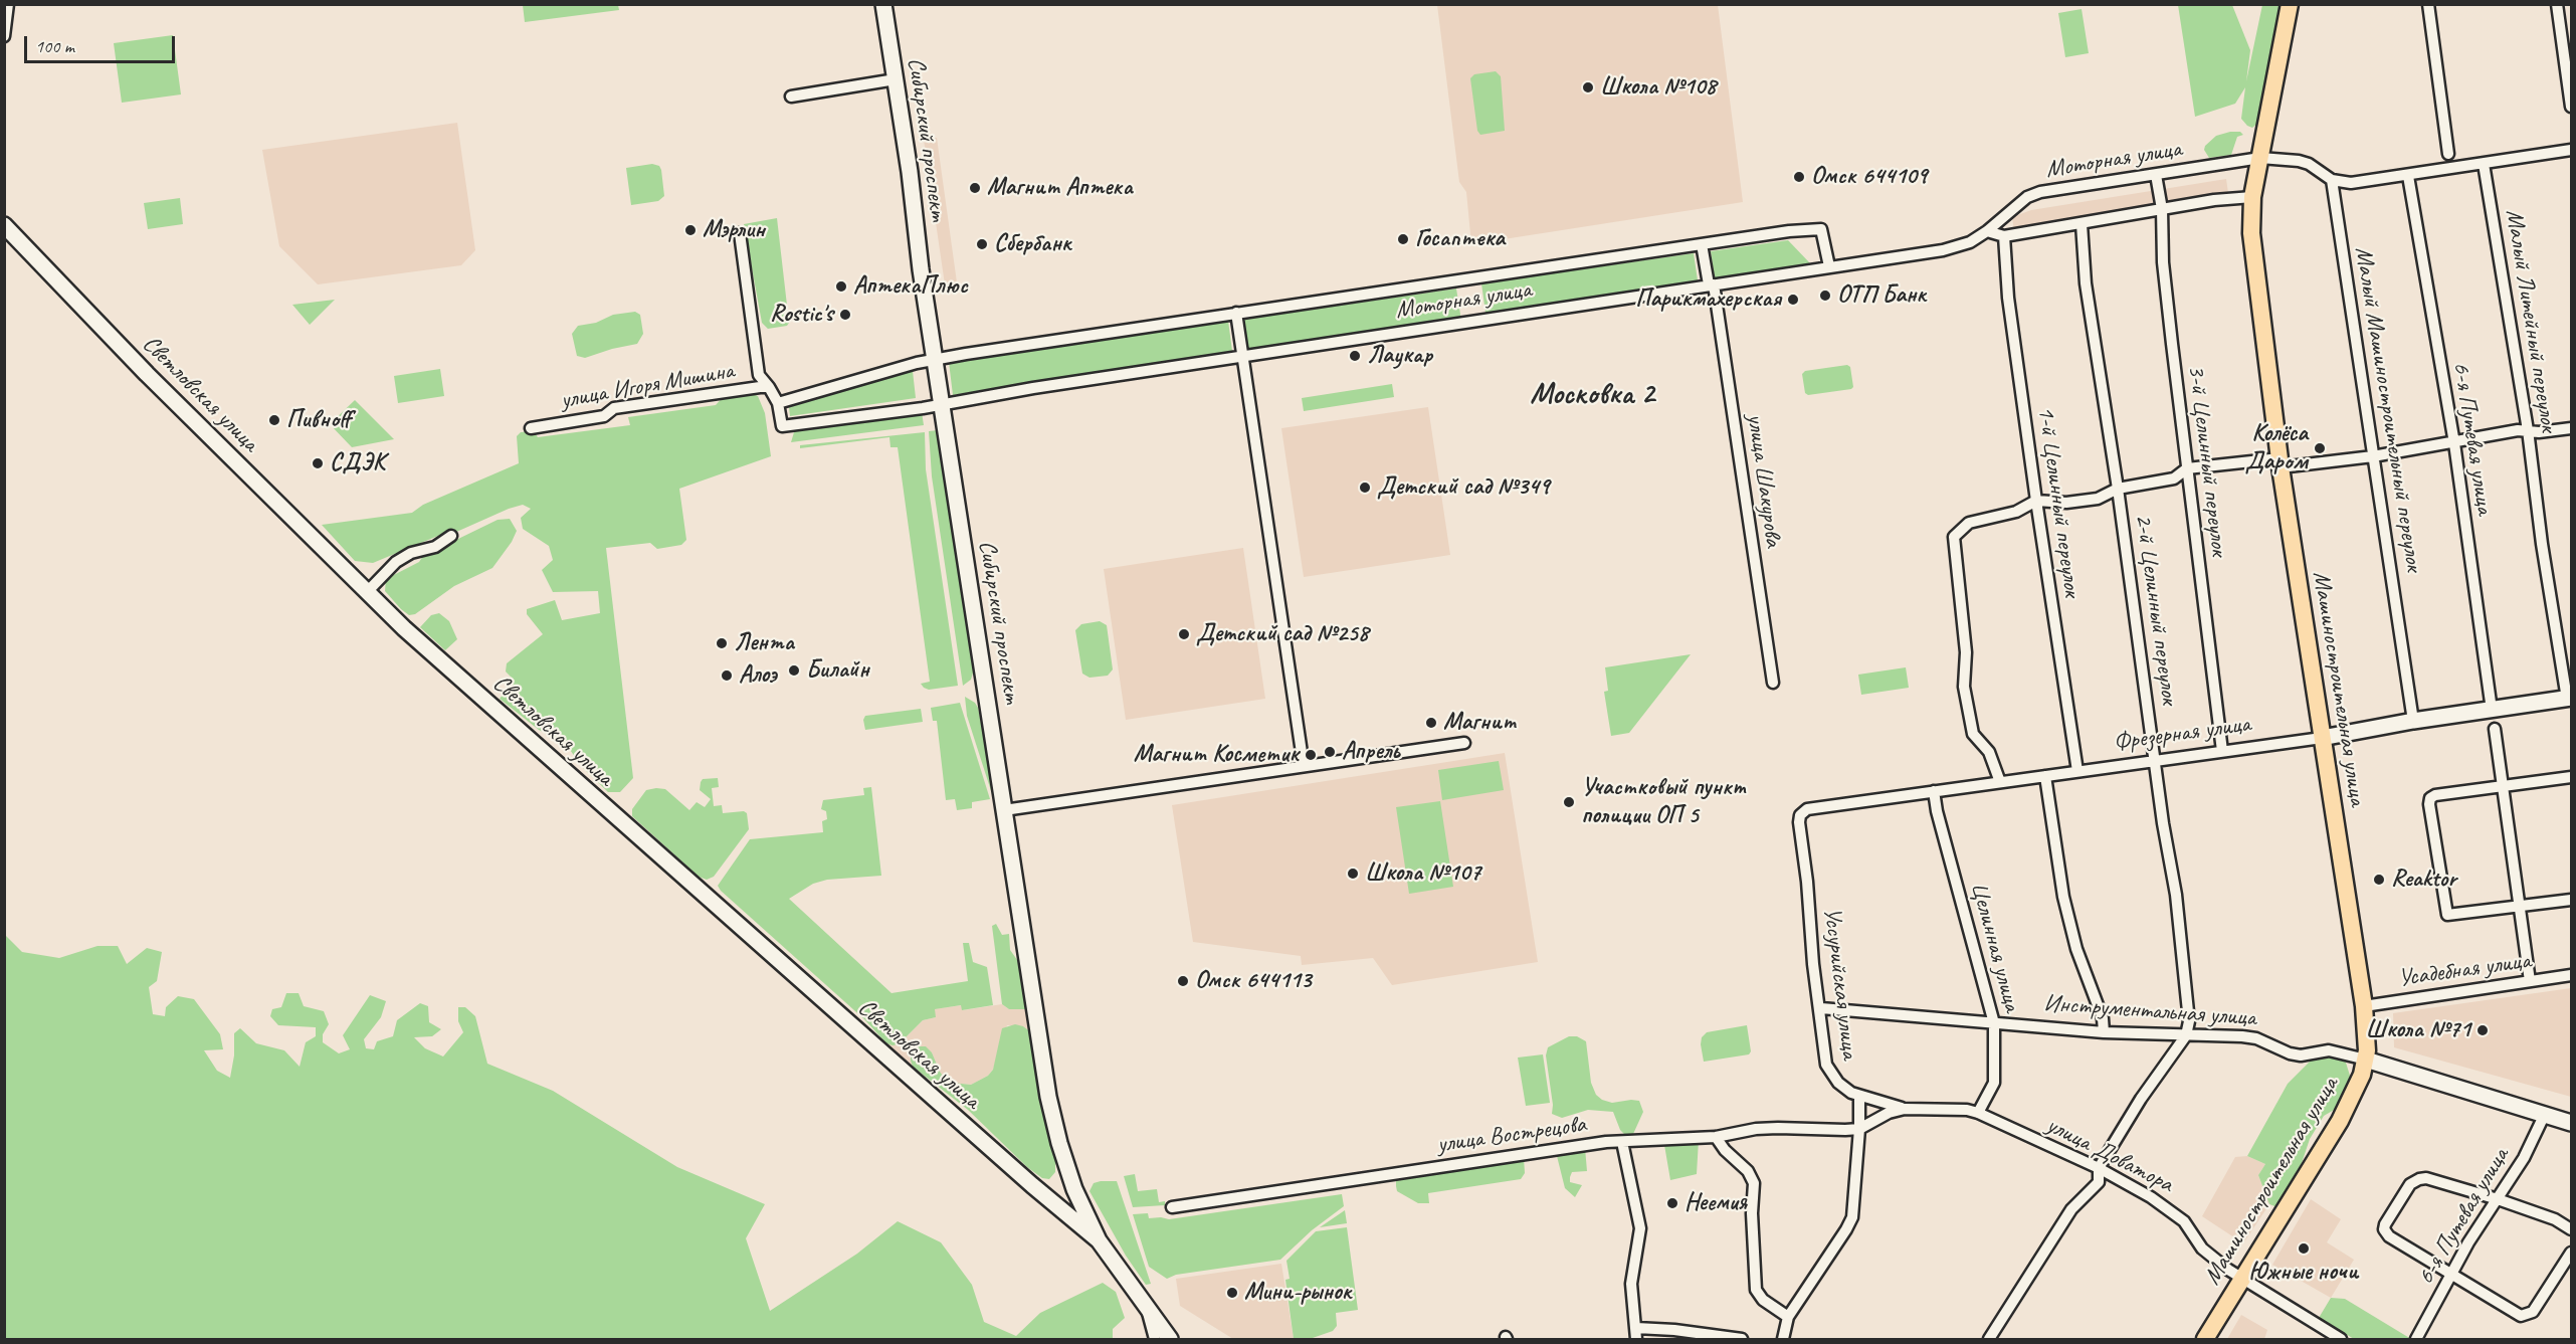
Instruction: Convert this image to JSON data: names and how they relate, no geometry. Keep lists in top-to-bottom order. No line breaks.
{"streets":{"main road":["Машиностроительная улица"],"street":["Сибирский проспект","Моторная улица","Малый Литейный переулок","улица Игоря Мишина","Светловская улица","Малый Машиностроительный переулок","6-я Путевая улица","3-й Целинный переулок","улица Шакурова","1-й Целинный переулок","2-й Целинный переулок","Фрезерная улица","Целинная улица","Усадебная улица","Уссурийская улица","Инструментальная улица","улица Вострецова","улица Доватора"]},"crossings":[["Сибирский проспект","Моторная улица"],["Сибирский проспект","улица Игоря Мишина"],["Сибирский проспект","Светловская улица"],["Моторная улица","улица Игоря Мишина"],["Моторная улица","3-й Целинный переулок"],["Моторная улица","улица Шакурова"],["Моторная улица","Машиностроительная улица"],["Малый Литейный переулок","Фрезерная улица"],["Малый Машиностроительный переулок","Фрезерная улица"],["6-я Путевая улица","Фрезерная улица"],["6-я Путевая улица","Инструментальная улица"],["3-й Целинный переулок","Фрезерная улица"],["1-й Целинный переулок","Фрезерная улица"],["2-й Целинный переулок","Фрезерная улица"],["2-й Целинный переулок","Инструментальная улица"],["Машиностроительная улица","Фрезерная улица"],["Машиностроительная улица","Усадебная улица"],["Машиностроительная улица","Инструментальная улица"],["Машиностроительная улица","улица Доватора"],["Фрезерная улица","Целинная улица"],["Фрезерная улица","Уссурийская улица"],["Целинная улица","Инструментальная улица"],["Целинная улица","улица Доватора"],["Уссурийская улица","Инструментальная улица"],["Уссурийская улица","улица Доватора"],["улица Вострецова","улица Доватора"]],"districts":["Московка 2"],"places":["Школа №108","Омск 644109","Магнит Аптека","Мэрлин","Госаптека","Сбербанк","АптекаПлюс","ОТП Банк","Парикмахерская","Rostic's","Лаукар","Пивноff","Колёса Даром","СДЭК","Детский сад №349","Детский сад №258","Лента","Билайн","Алоэ","Магнит","Апрель","Магнит Косметик","Участковый пункт полиции ОП 5","Школа №107","Reaktor","Омск 644113","Школа №71","Неемия","Южные ночи","Мини-рынок"],"scale_bar":"100 m"}
